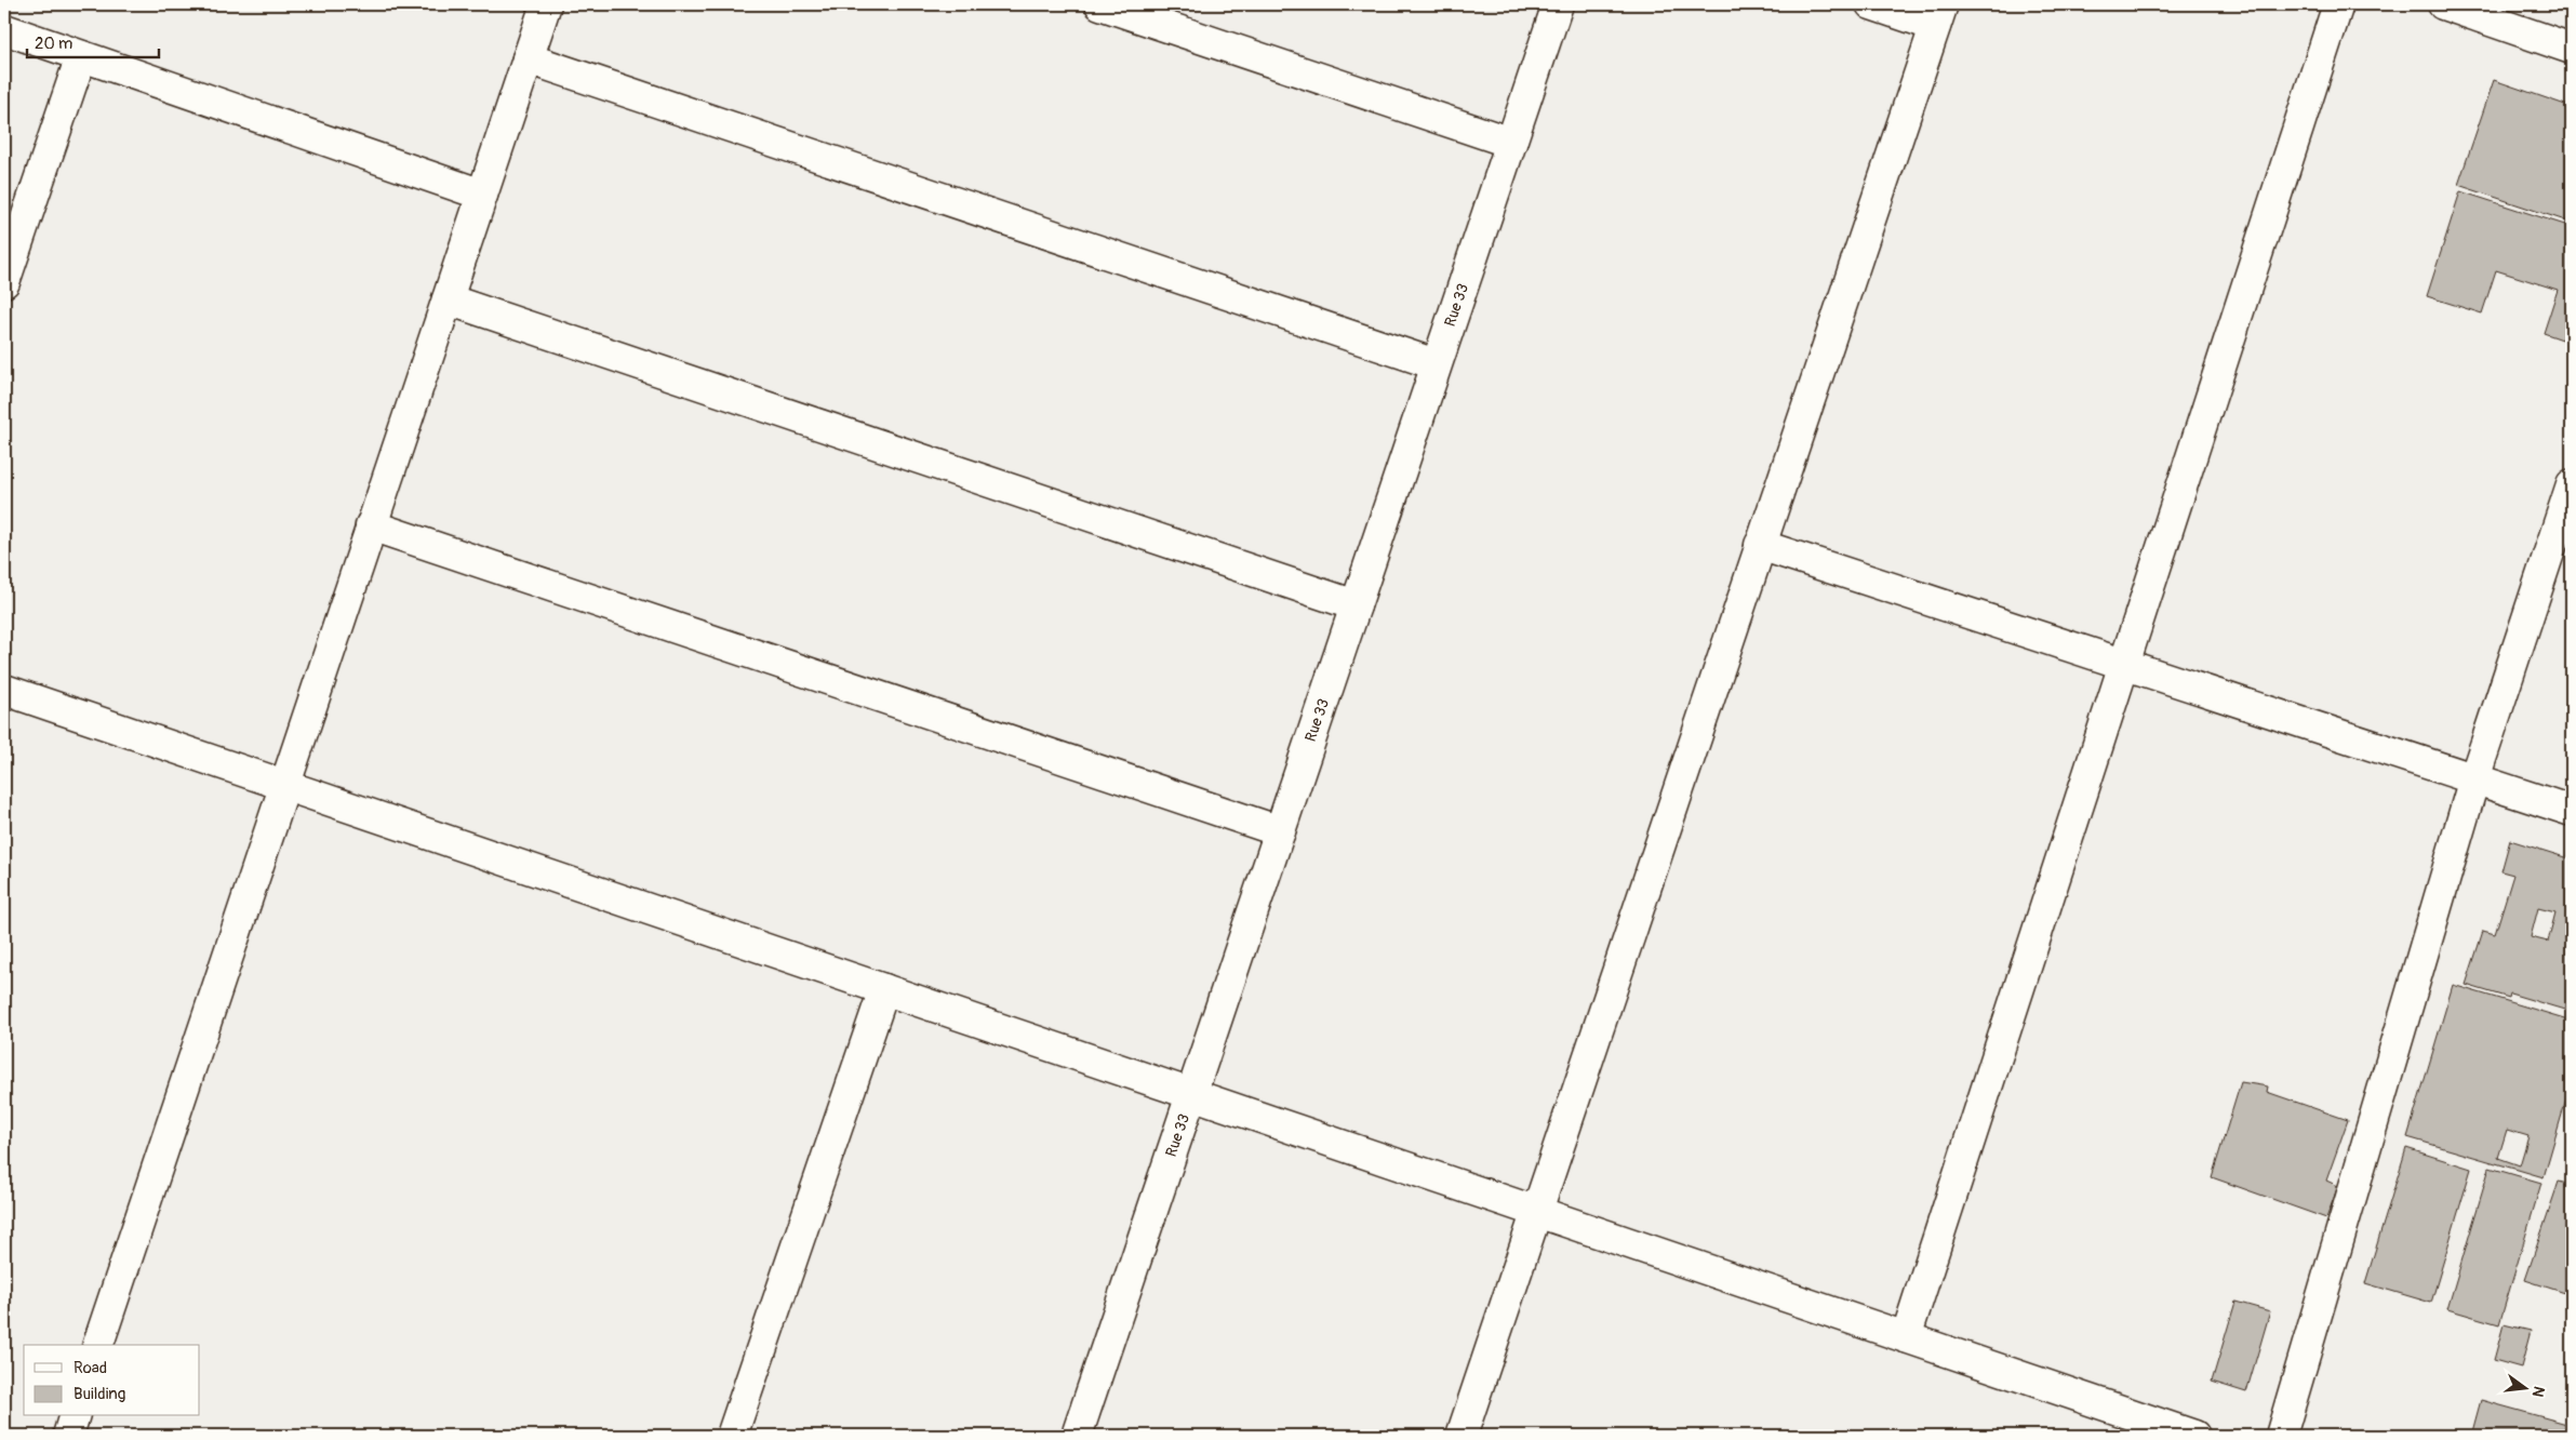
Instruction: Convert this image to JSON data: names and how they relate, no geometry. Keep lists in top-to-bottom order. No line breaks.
{"streets":{"street":["Rue 33"]},"legend":["Road","Building"],"scale_bar":"20 m","north":"right"}
